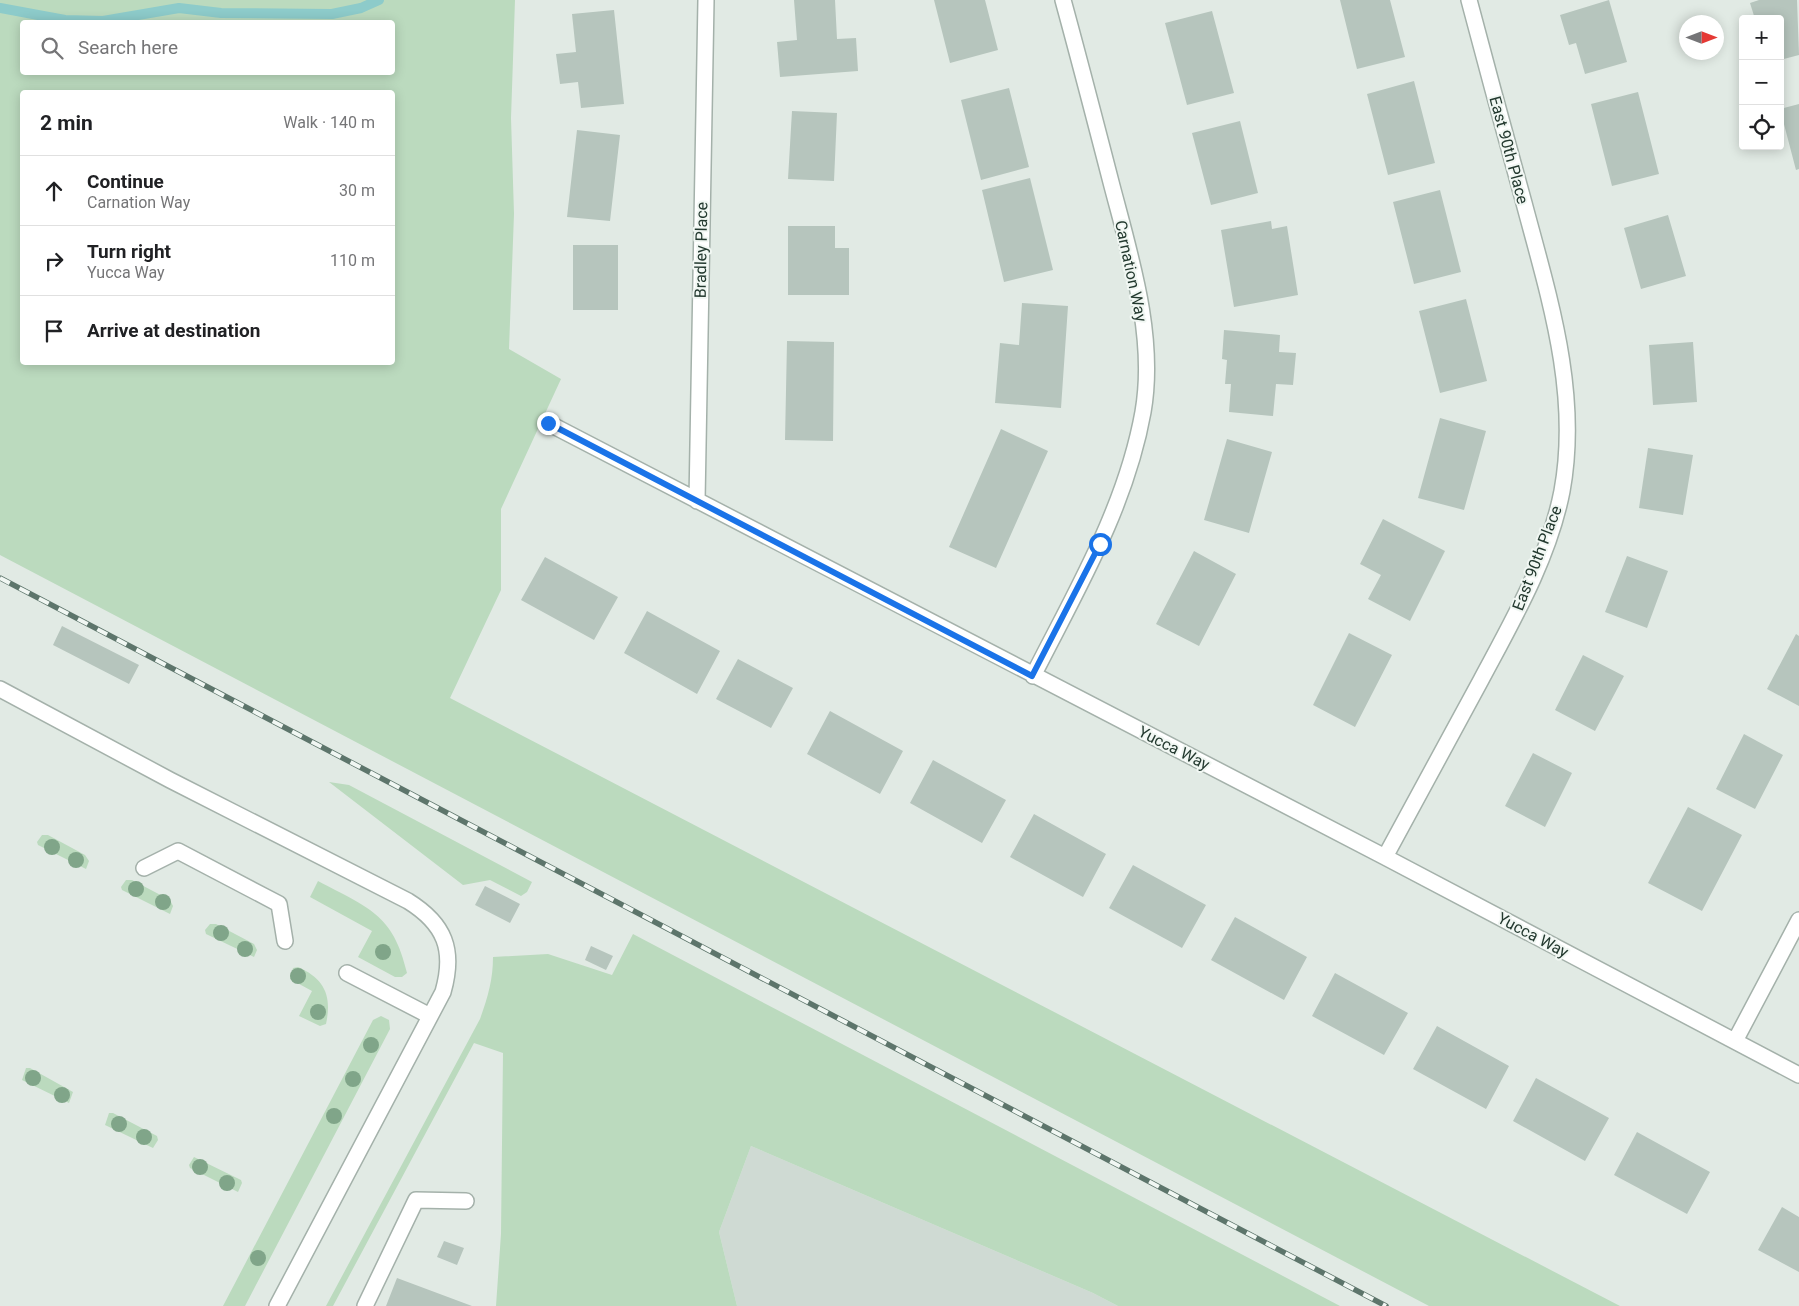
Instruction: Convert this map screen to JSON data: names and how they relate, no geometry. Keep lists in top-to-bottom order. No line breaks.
{"streets":{"street":["East 90th Place","Bradley Place","Carnation Way","Yucca Way"]},"crossings":[["East 90th Place","Yucca Way"],["Bradley Place","Yucca Way"],["Carnation Way","Yucca Way"]],"north":"right","page":{"map_buttons":["+","−"],"search":"Search here","heading":["2 min","Walk · 140 m"],"list":[["Continue","Carnation Way","30 m"],["Turn right","Yucca Way","110 m"],"Arrive at destination"]}}
